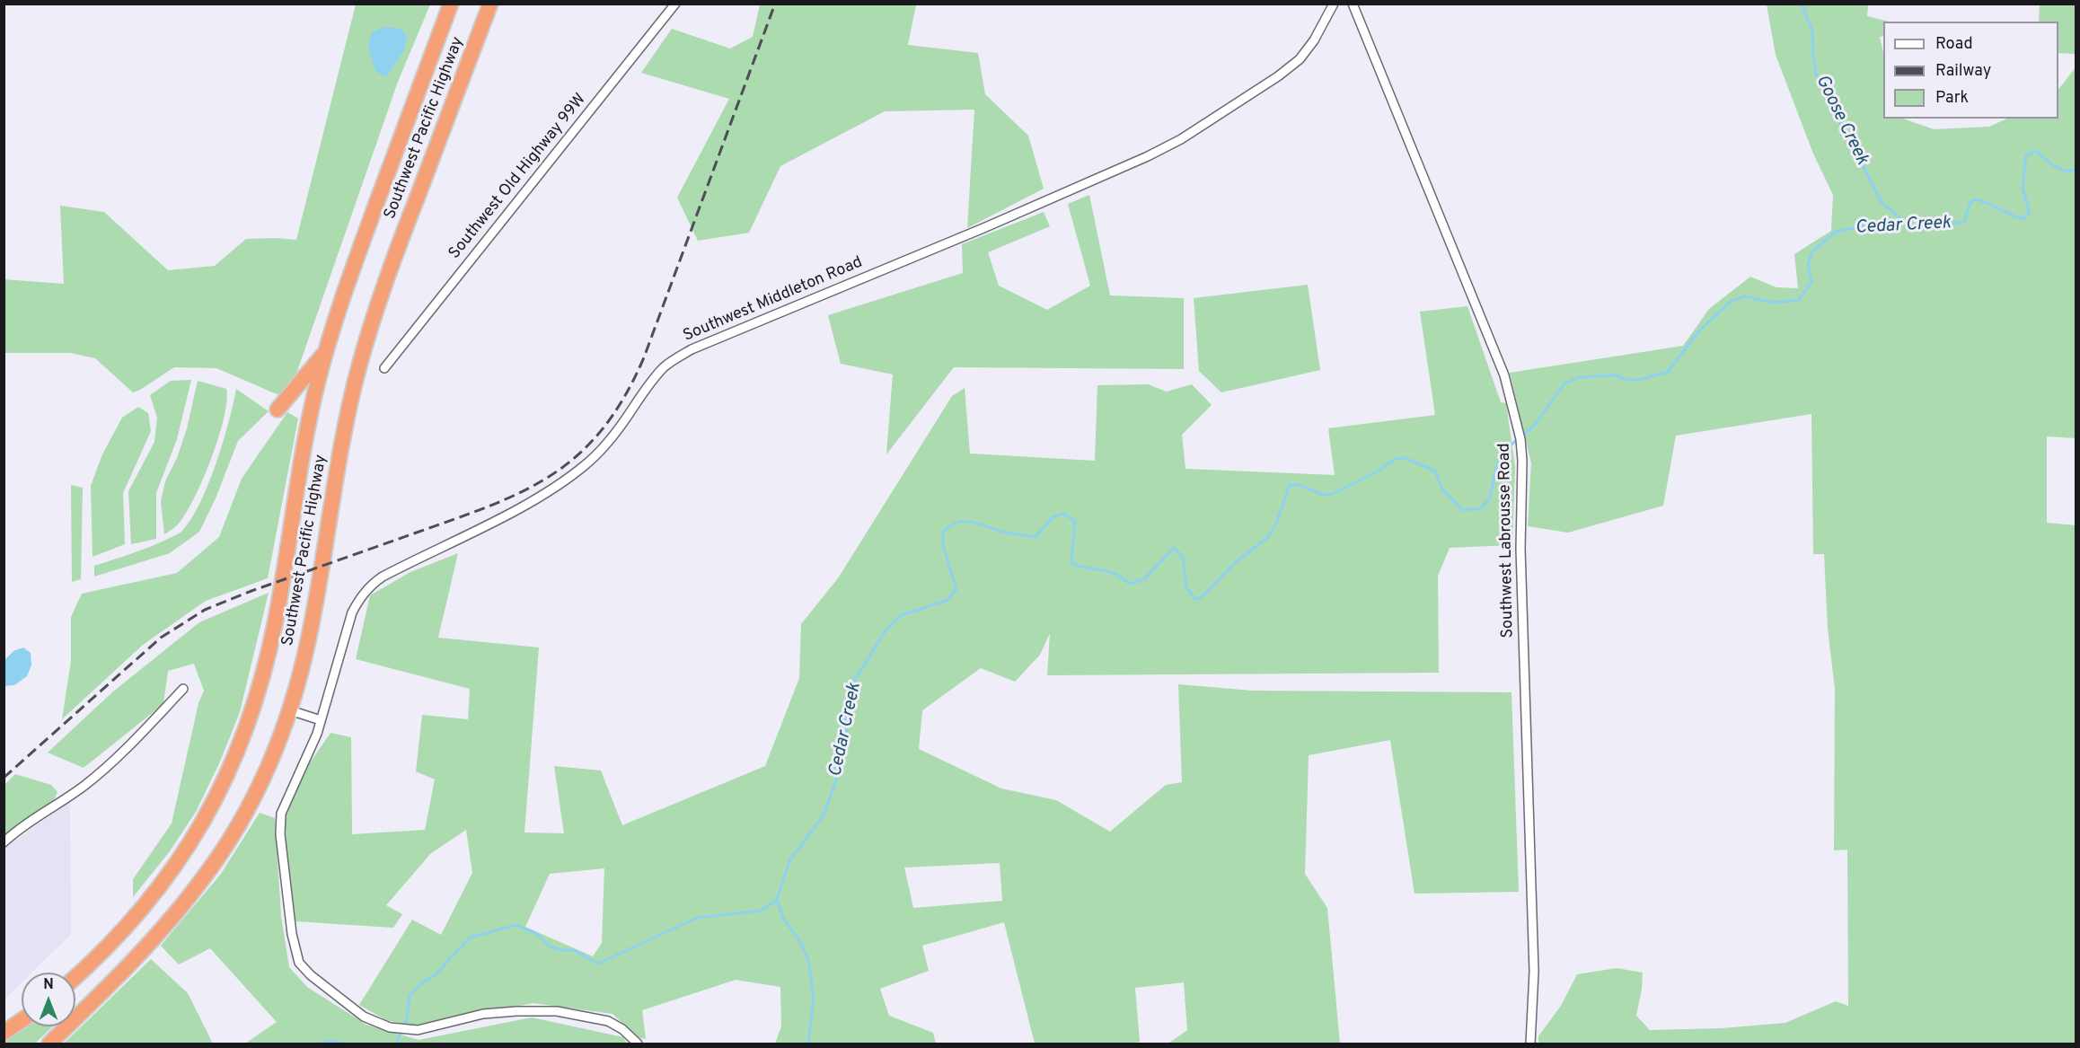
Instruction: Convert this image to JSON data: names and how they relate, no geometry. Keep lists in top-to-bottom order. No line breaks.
{"streets":{"highway":["Southwest Pacific Highway"],"street":["Southwest Old Highway 99W","Southwest Middleton Road","Southwest Labrousse Road"]},"water":["Goose Creek","Cedar Creek"],"legend":["Road","Railway","Park"],"north":"top"}
